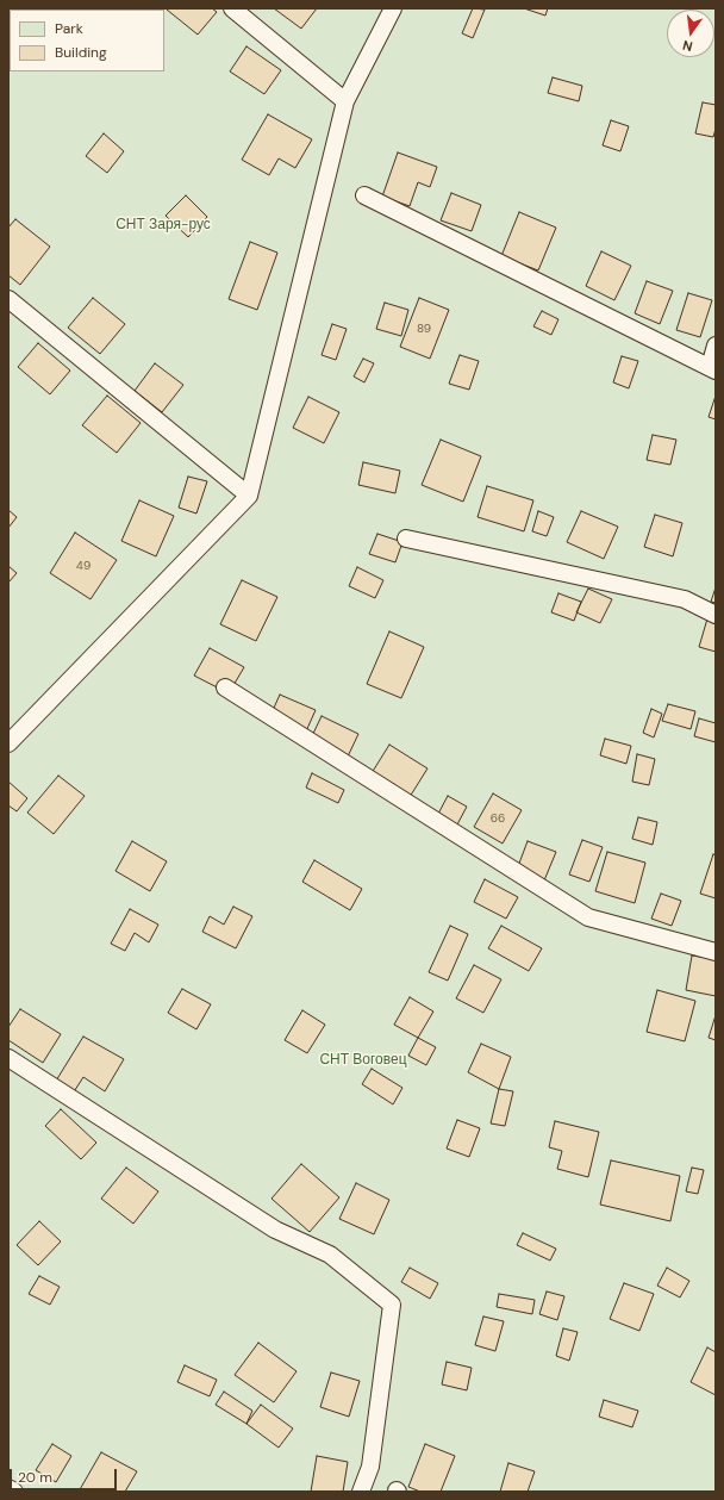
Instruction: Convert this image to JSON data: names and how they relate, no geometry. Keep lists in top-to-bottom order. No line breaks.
{"parks":["СНТ Заря-рус","СНТ Воговец"],"house_numbers":["89","49","66"],"legend":["Park","Building"],"scale_bar":"20 m","north":"bottom"}
